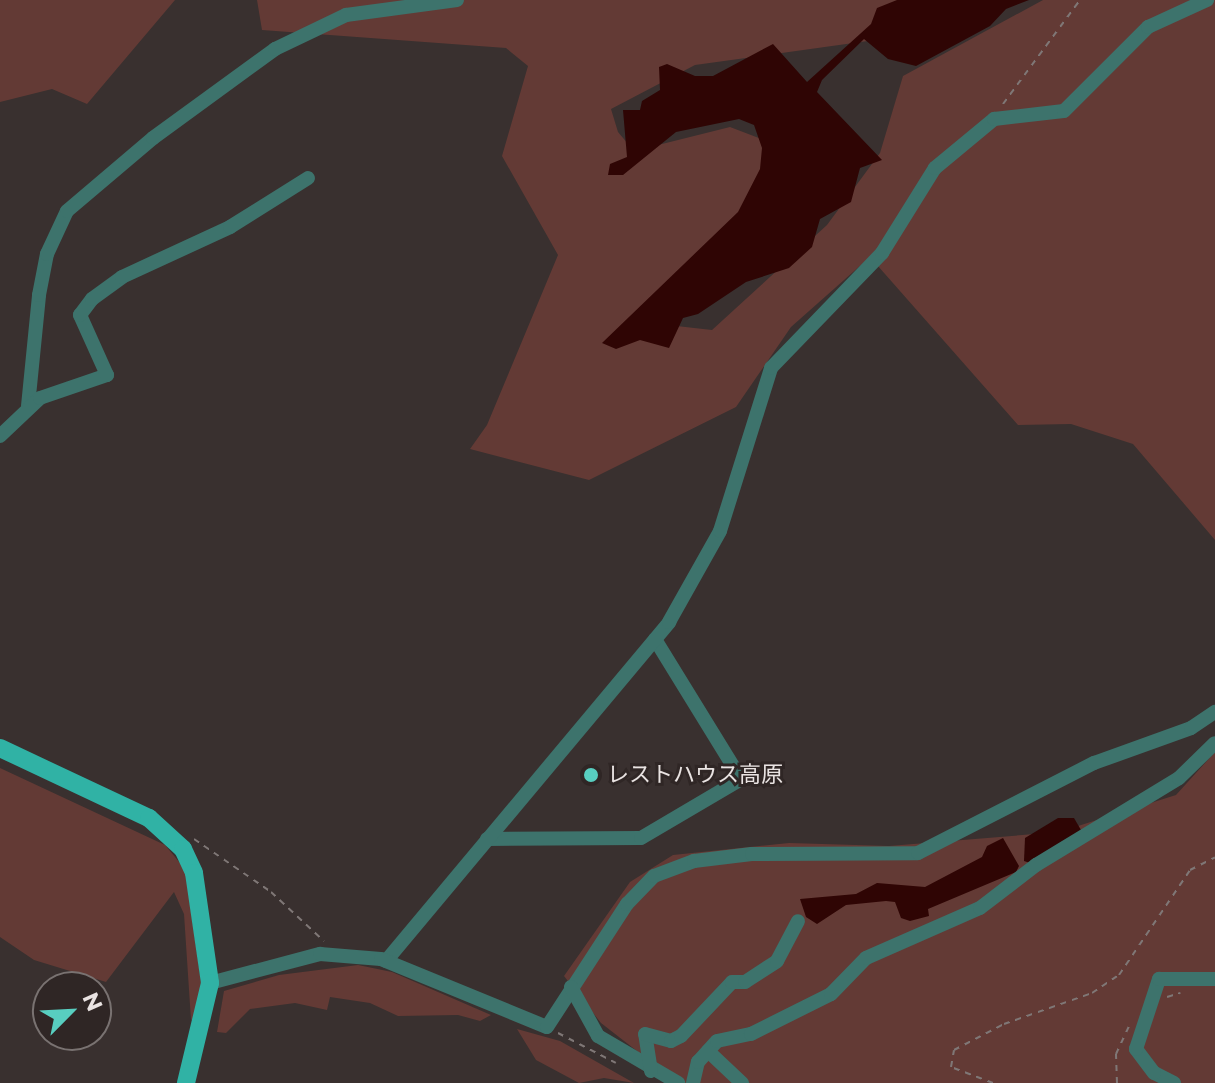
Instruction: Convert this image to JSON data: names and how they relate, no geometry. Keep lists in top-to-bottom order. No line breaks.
{"places":["レストハウス高原"],"north":"top right"}
